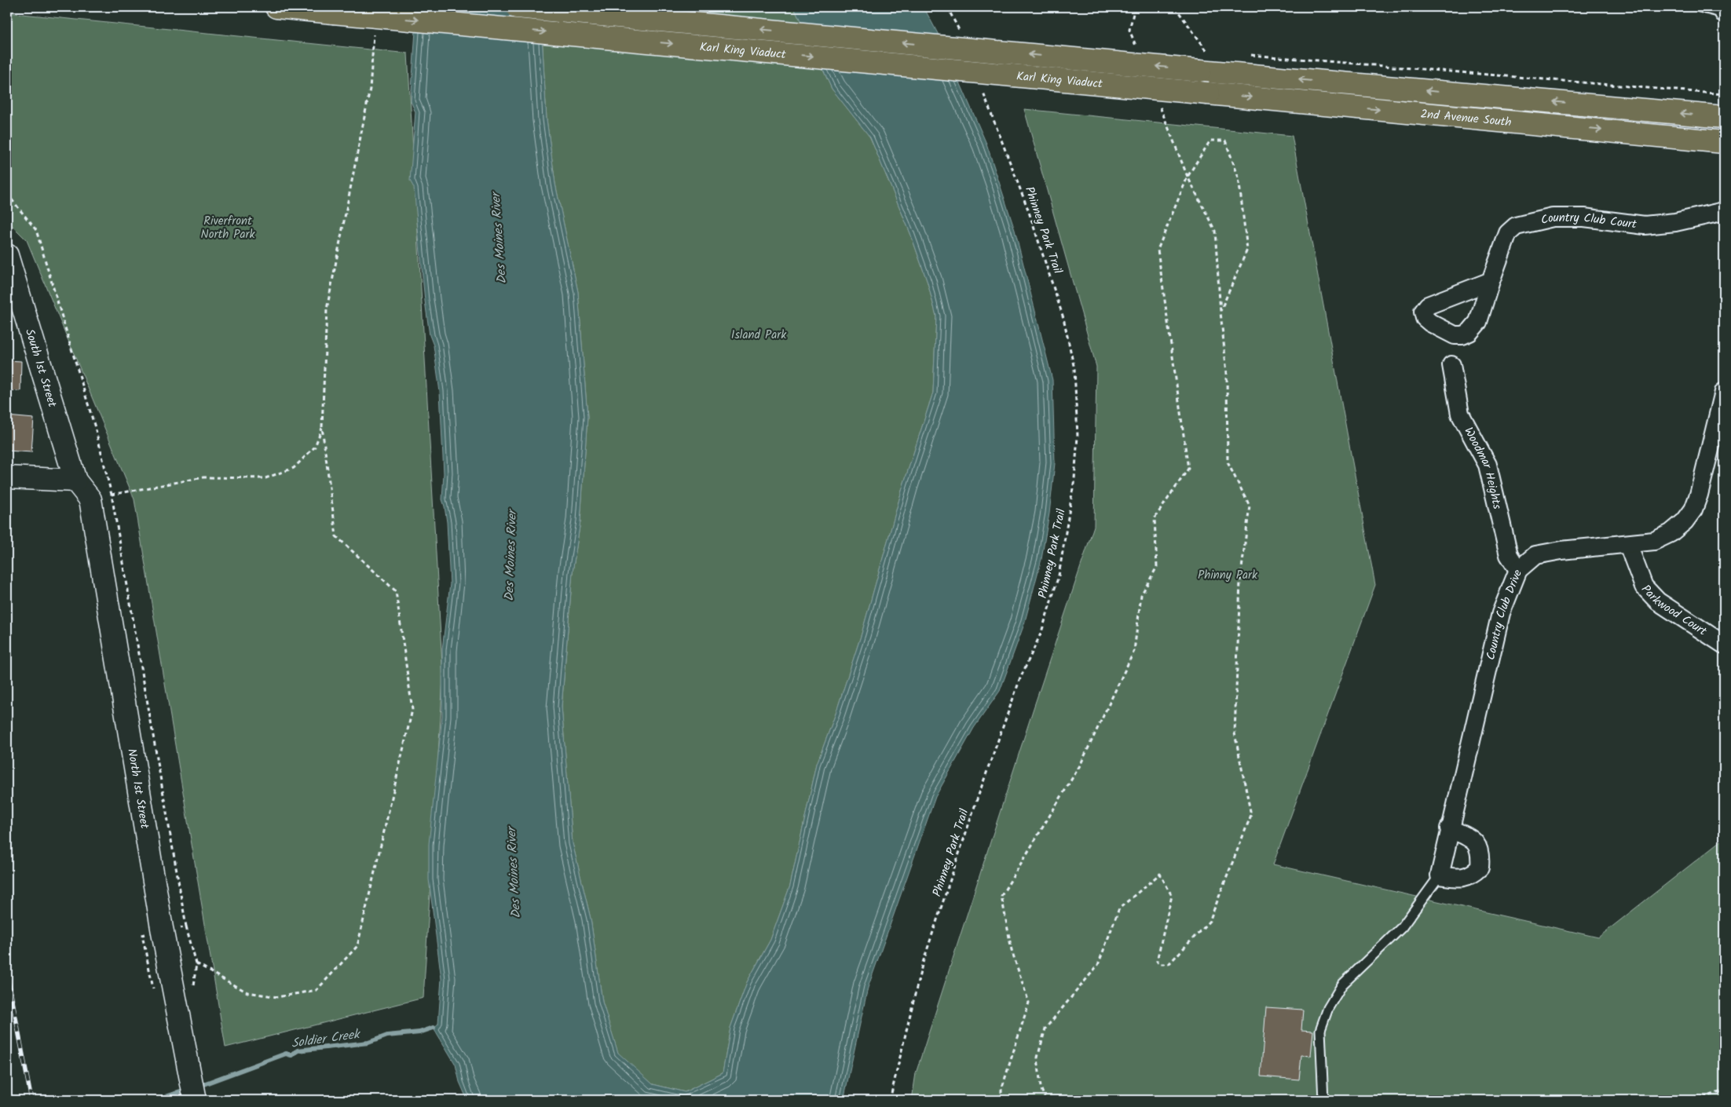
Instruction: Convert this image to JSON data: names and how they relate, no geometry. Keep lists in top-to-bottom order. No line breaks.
{"streets":{"main road":["Karl King Viaduct","2nd Avenue South"],"street":["Country Club Court","South 1st Street","Woodmar Heights","Parkwood Court","Country Club Drive","North 1st Street"],"path":["Phinney Park Trail"]},"crossings":[["Karl King Viaduct","2nd Avenue South"],["South 1st Street","North 1st Street"],["Woodmar Heights","Country Club Drive"],["Parkwood Court","Country Club Drive"]],"one_way":["2nd Avenue South"],"water":["Des Moines River","Soldier Creek"],"parks":["Riverfront North Park","Island Park","Phinny Park"]}
